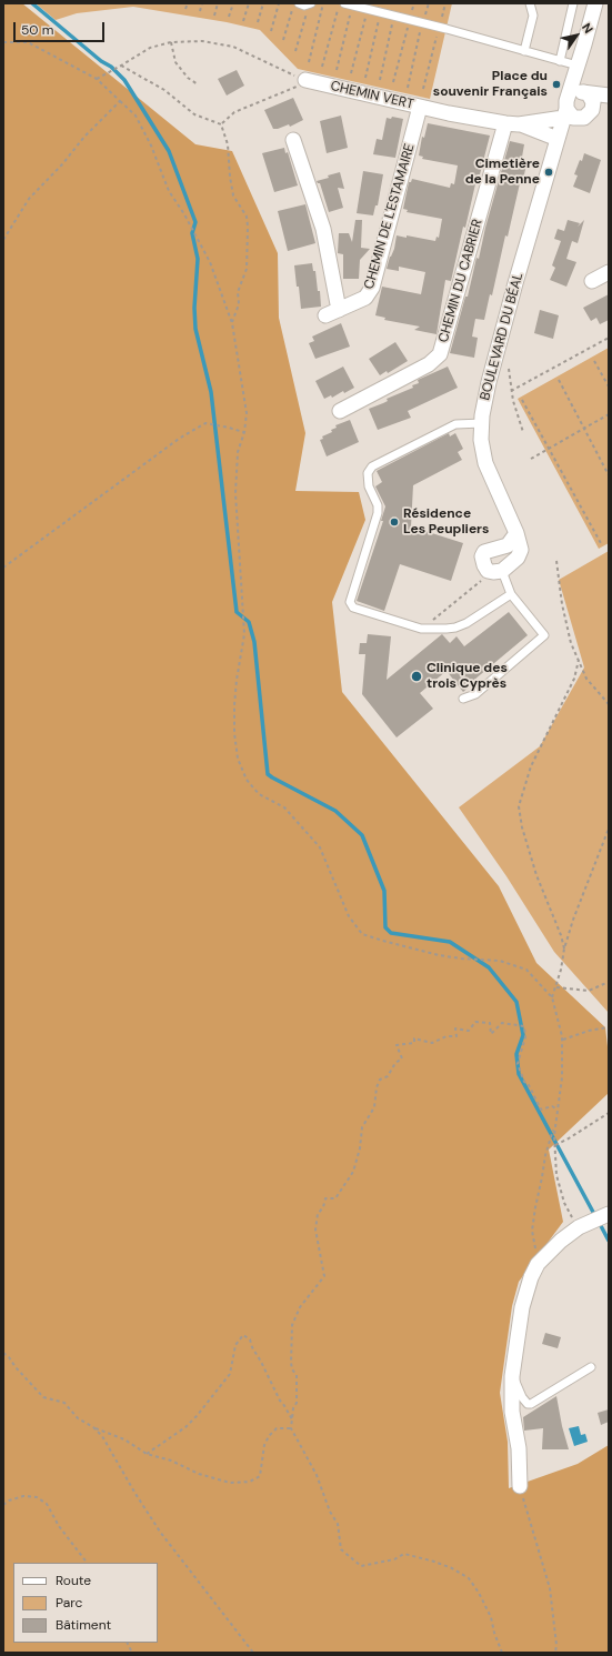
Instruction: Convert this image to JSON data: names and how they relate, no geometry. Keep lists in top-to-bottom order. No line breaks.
{"streets":{"street":["CHEMIN VERT","CHEMIN DE L'ESTAMAIRE","CHEMIN DU CABRIER","BOULEVARD DU BÉAL"]},"crossings":[["CHEMIN VERT","CHEMIN DE L'ESTAMAIRE"],["CHEMIN VERT","CHEMIN DU CABRIER"],["CHEMIN VERT","BOULEVARD DU BÉAL"]],"places":["Place du souvenir Français","Cimetière de la Penne","Résidence Les Peupliers","Clinique des trois Cyprès"],"legend":["Route","Parc","Bâtiment"],"scale_bar":"50 m","north":"top right"}
